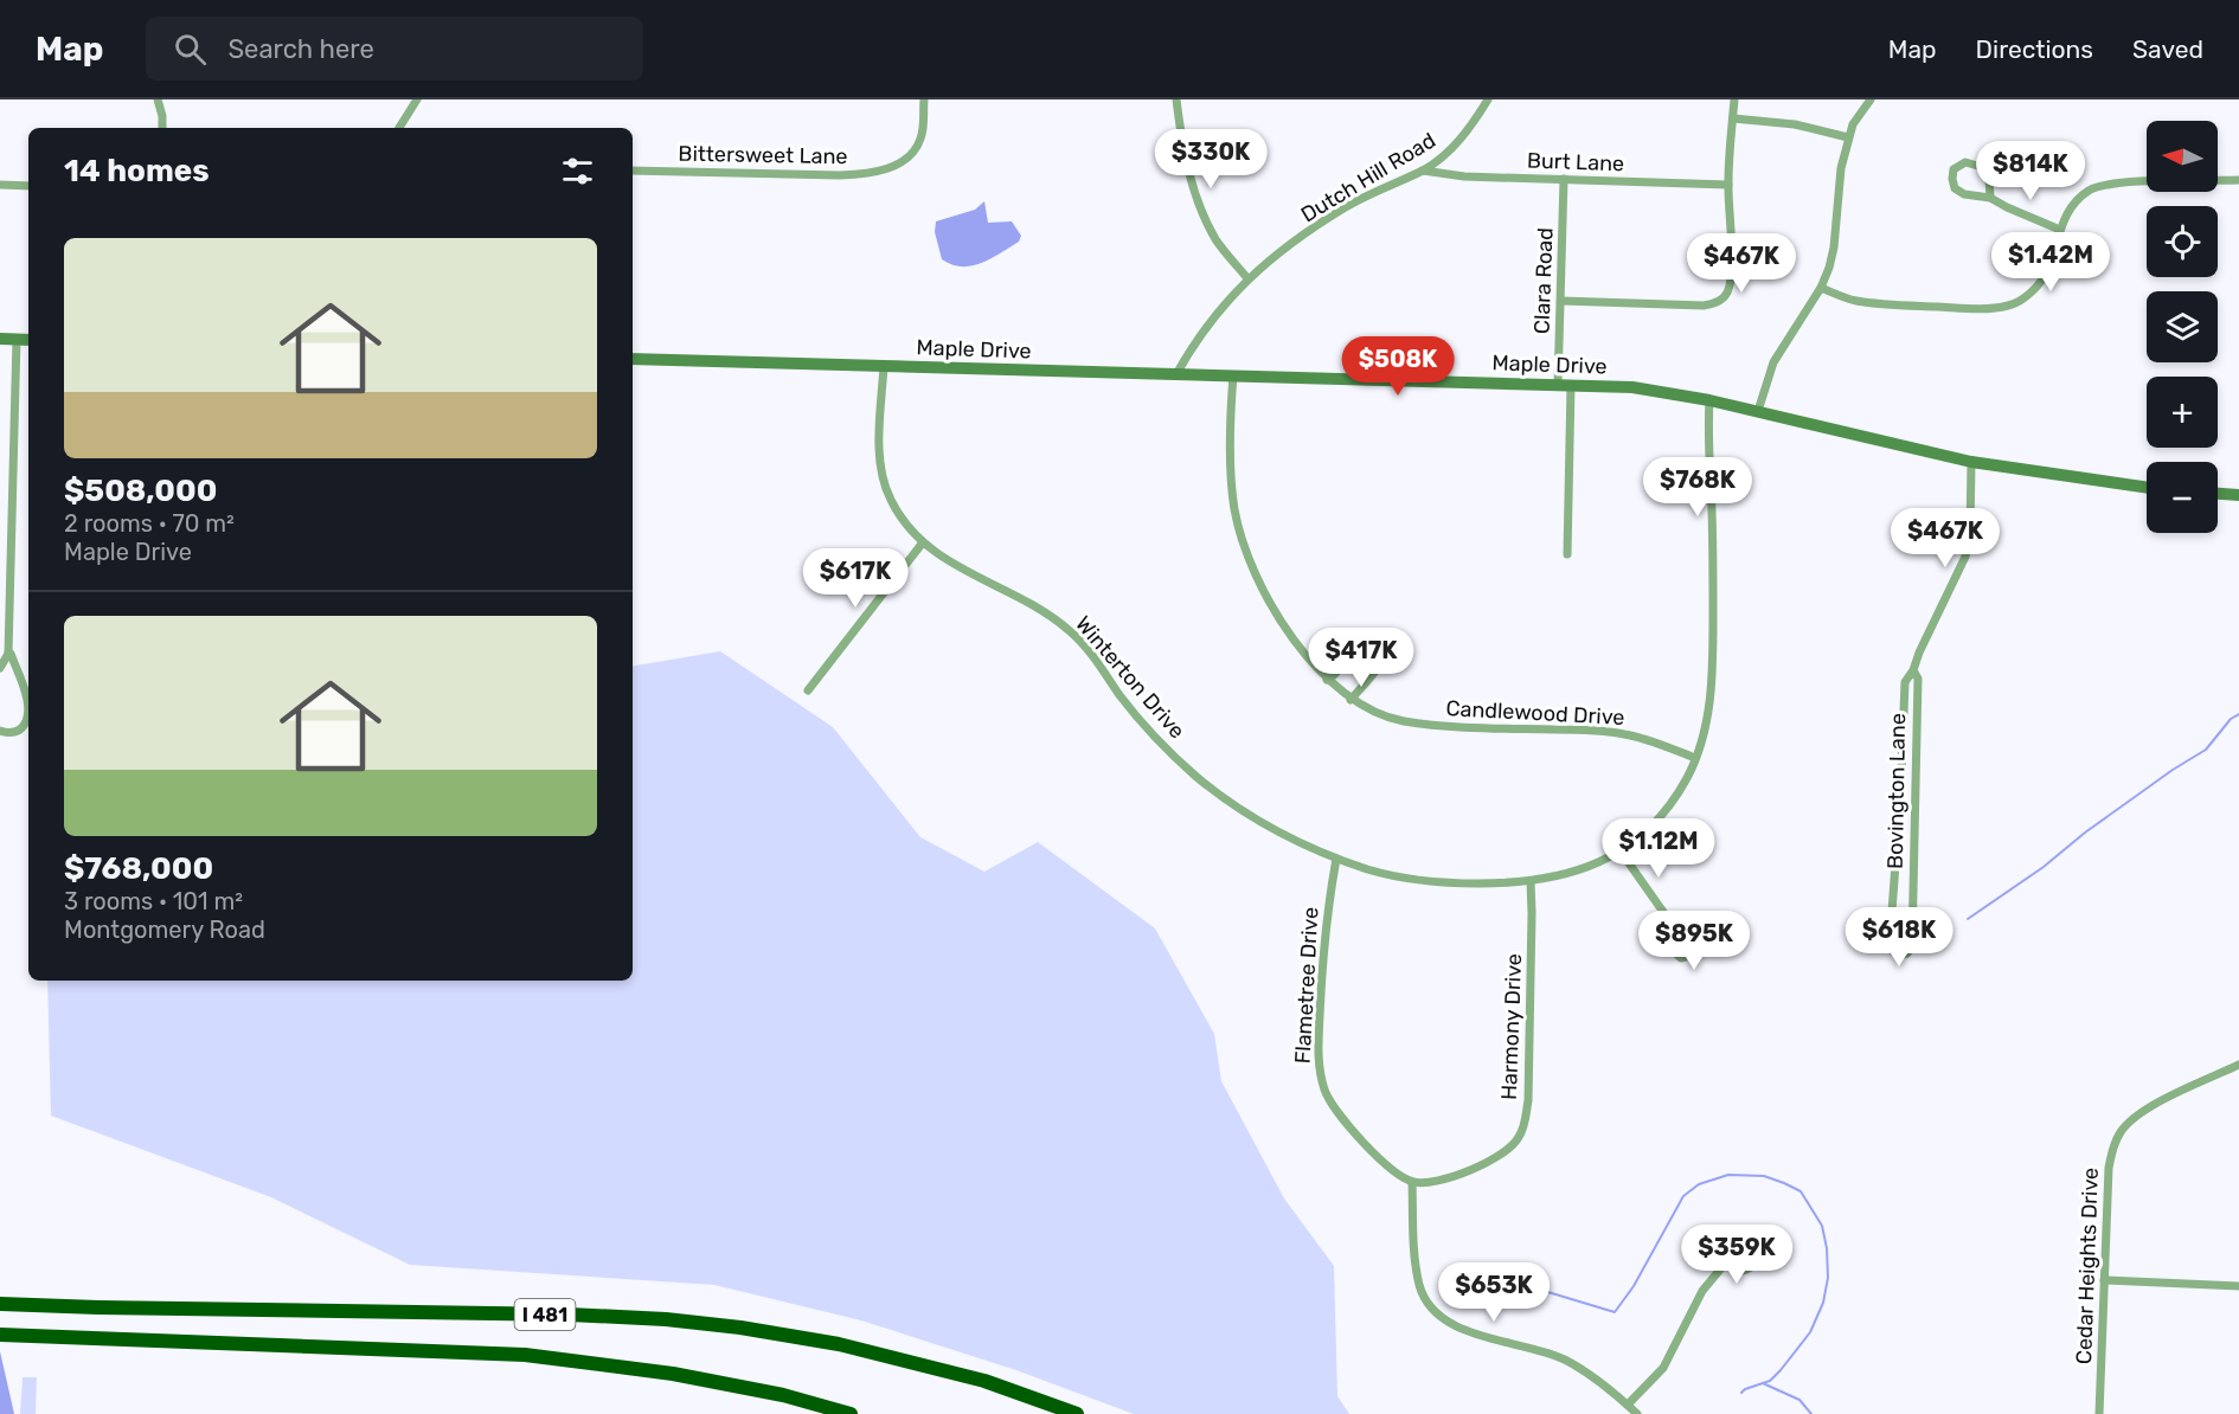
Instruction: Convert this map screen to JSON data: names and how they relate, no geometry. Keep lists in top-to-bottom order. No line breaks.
{"streets":{"highway":["I 481"],"street":["Bittersweet Lane","Burt Lane","Dutch Hill Road","Clara Road","Maple Drive","Winterton Drive","Candlewood Drive","Bovington Lane","Flametree Drive","Harmony Drive","Cedar Heights Drive"]},"crossings":[["Burt Lane","Dutch Hill Road"],["Burt Lane","Clara Road"],["Dutch Hill Road","Maple Drive"],["Clara Road","Maple Drive"],["Maple Drive","Winterton Drive"],["Maple Drive","Candlewood Drive"],["Maple Drive","Bovington Lane"],["Winterton Drive","Candlewood Drive"],["Winterton Drive","Flametree Drive"],["Winterton Drive","Harmony Drive"],["Flametree Drive","Harmony Drive"]],"north":"left","page":{"header":"Map","search":"Search here","nav":["Map","Directions","Saved"],"map_buttons":["+","−"],"heading":"14 homes","price":["$330K","$814K","$1.42M","$467K","$508K","$768K","$467K","$617K","$417K","$1.12M","$618K","$895K","$359K","$653K"],"list":[{"name":"$508,000","note":"2 rooms · 70 m² · Maple Drive"},{"name":"$768,000","note":"3 rooms · 101 m² · Montgomery Road"}]}}
